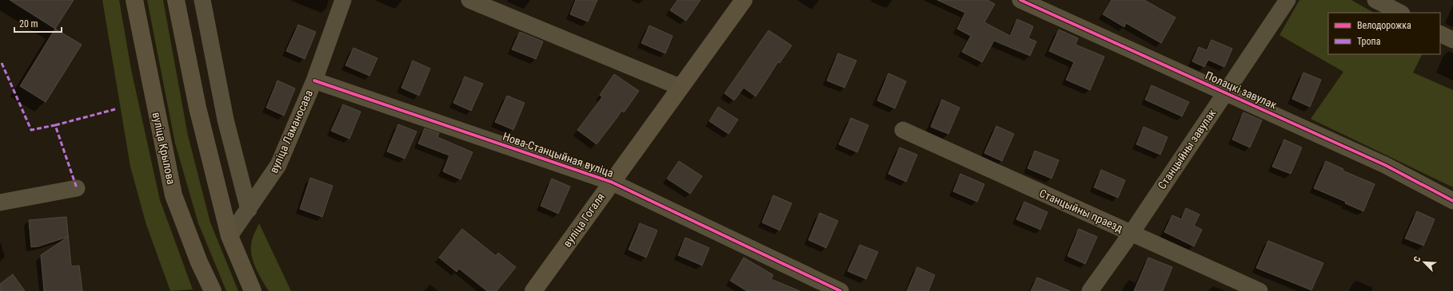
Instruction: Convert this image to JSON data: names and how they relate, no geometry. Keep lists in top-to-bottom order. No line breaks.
{"streets":{"main road":["вуліца Крылова","вуліца Гогаля"],"street":["Полацкі завулак","вуліца Ламаносава","Станцыйны завулак","Нова-Станцыйная вуліца","Станцыйны праезд"]},"crossings":[["Полацкі завулак","Станцыйны завулак"],["вуліца Ламаносава","Нова-Станцыйная вуліца"],["Станцыйны завулак","Станцыйны праезд"],["Нова-Станцыйная вуліца","вуліца Гогаля"]],"legend":["Велодорожка","Тропа"],"scale_bar":"20 m","north":"top left"}
